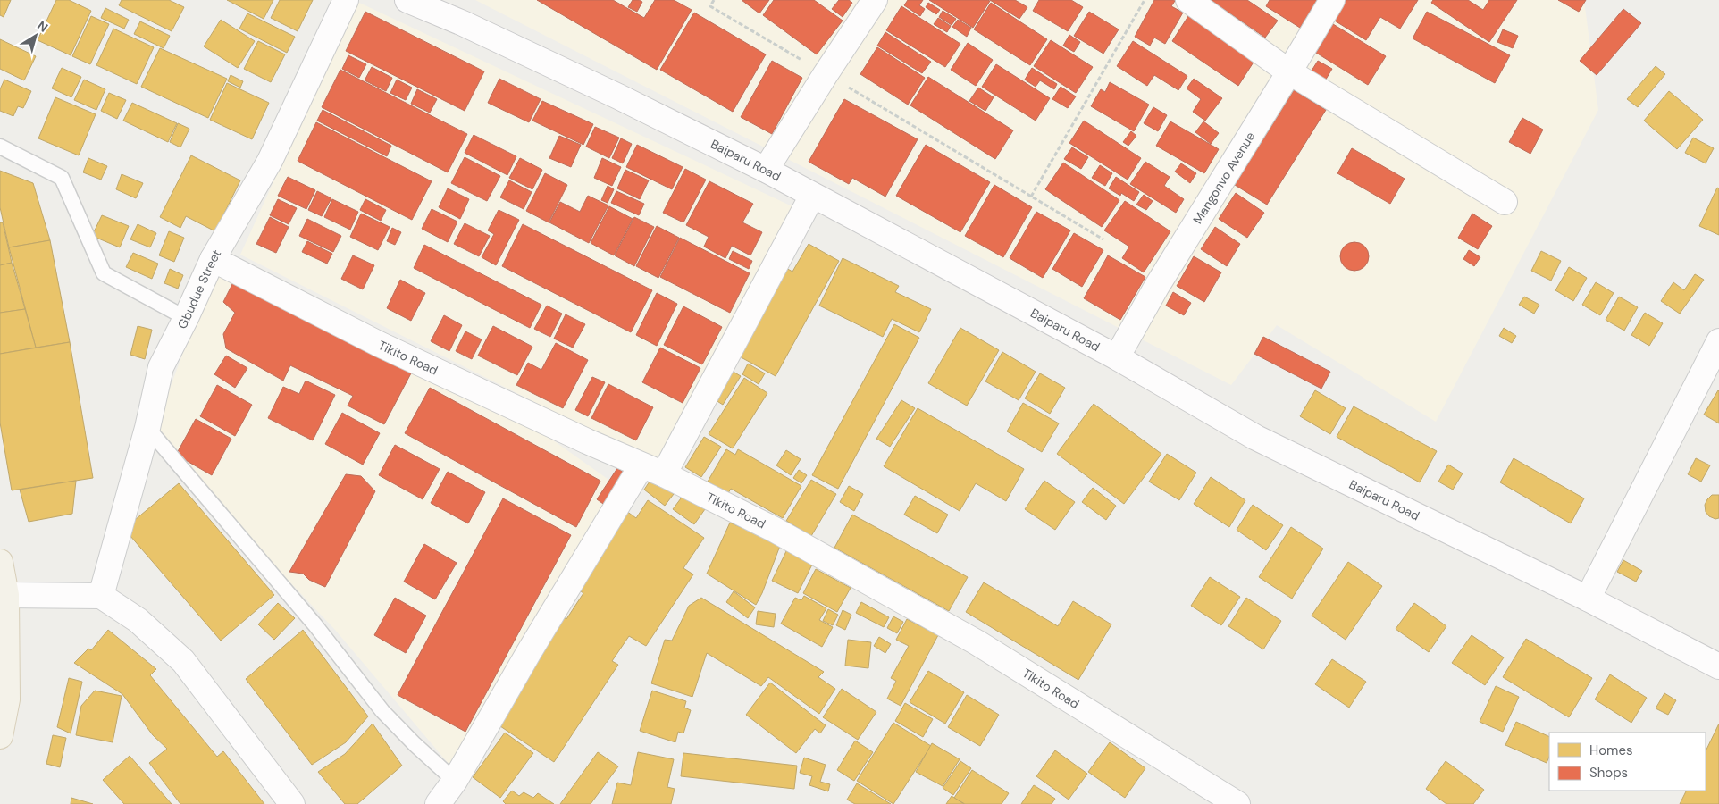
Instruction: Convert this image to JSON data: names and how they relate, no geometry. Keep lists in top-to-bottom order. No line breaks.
{"streets":{"street":["Baiparu Road","Mangonvo Avenue","Gbudue Street","Tikito Road"]},"crossings":[["Baiparu Road","Mangonvo Avenue"],["Gbudue Street","Tikito Road"]],"legend":["Homes","Shops"],"north":"top right"}
